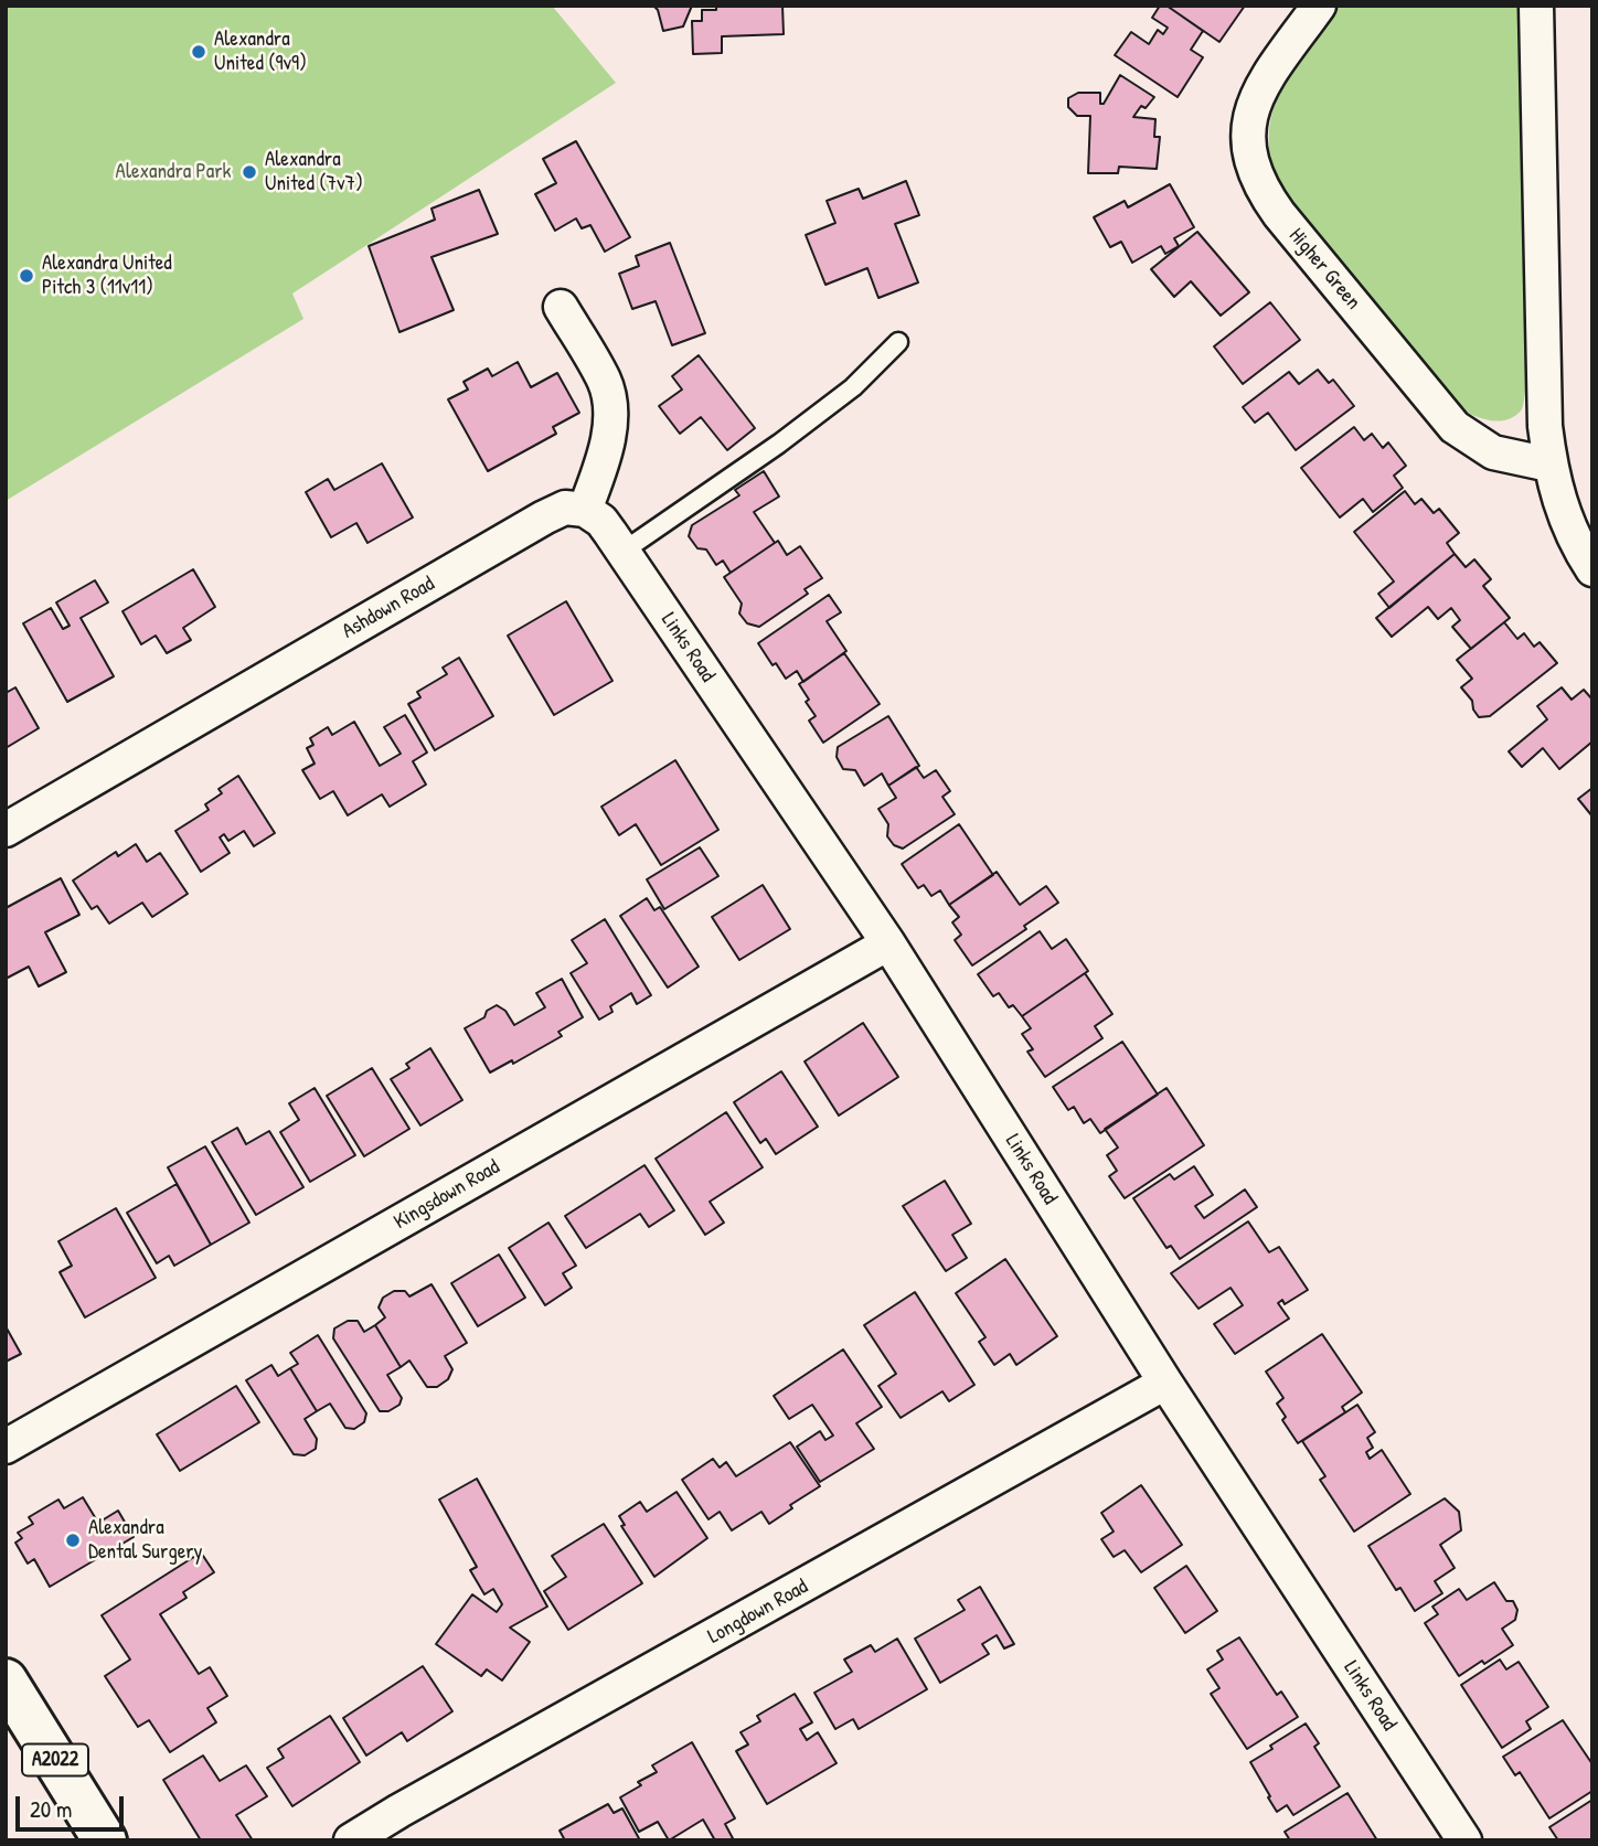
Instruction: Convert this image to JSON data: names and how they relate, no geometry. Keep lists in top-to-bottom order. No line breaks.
{"streets":{"main road":["A2022"],"street":["Higher Green","Ashdown Road","Links Road","Kingsdown Road","Longdown Road"]},"crossings":[["Ashdown Road","Links Road"],["Links Road","Kingsdown Road"],["Links Road","Longdown Road"]],"parks":["Alexandra Park"],"places":["Alexandra United (9v9)","Alexandra United (7v7)","Alexandra United Pitch 3 (11v11)","Alexandra Dental Surgery"],"scale_bar":"20 m"}
